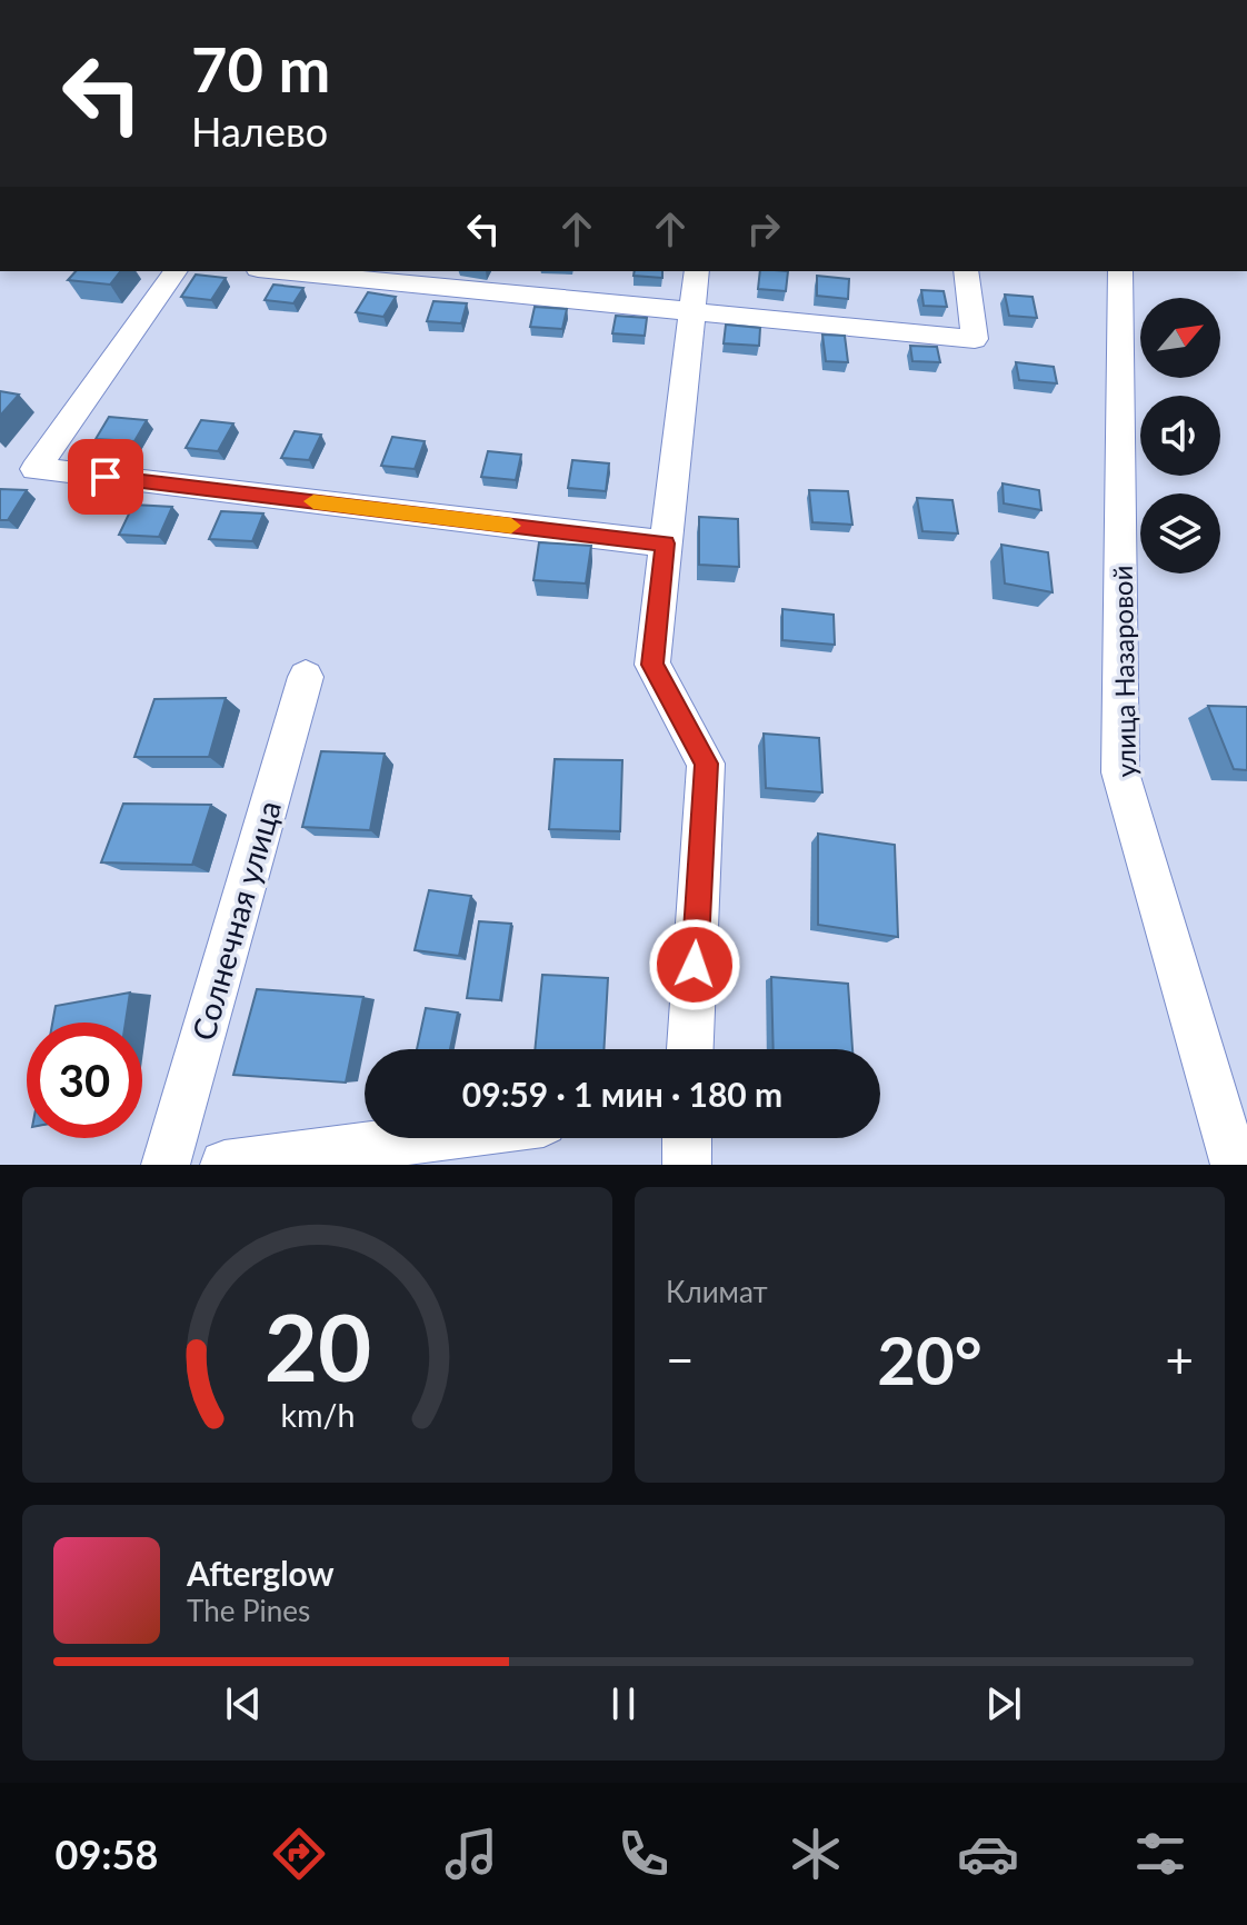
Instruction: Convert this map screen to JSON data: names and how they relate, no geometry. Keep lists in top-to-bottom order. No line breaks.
{"streets":{"street":["улица Назаровой","Солнечная улица"]},"north":"top right","page":{"turn":["70 m","Налево"],"limit":"30","trip":"09:59 · 1 мин · 180 m","tile":"Климат","heat":["−","20°","+"],"song":["Afterglow","The Pines"],"tabs":"09:58","gauge":["20","km/h"]}}
